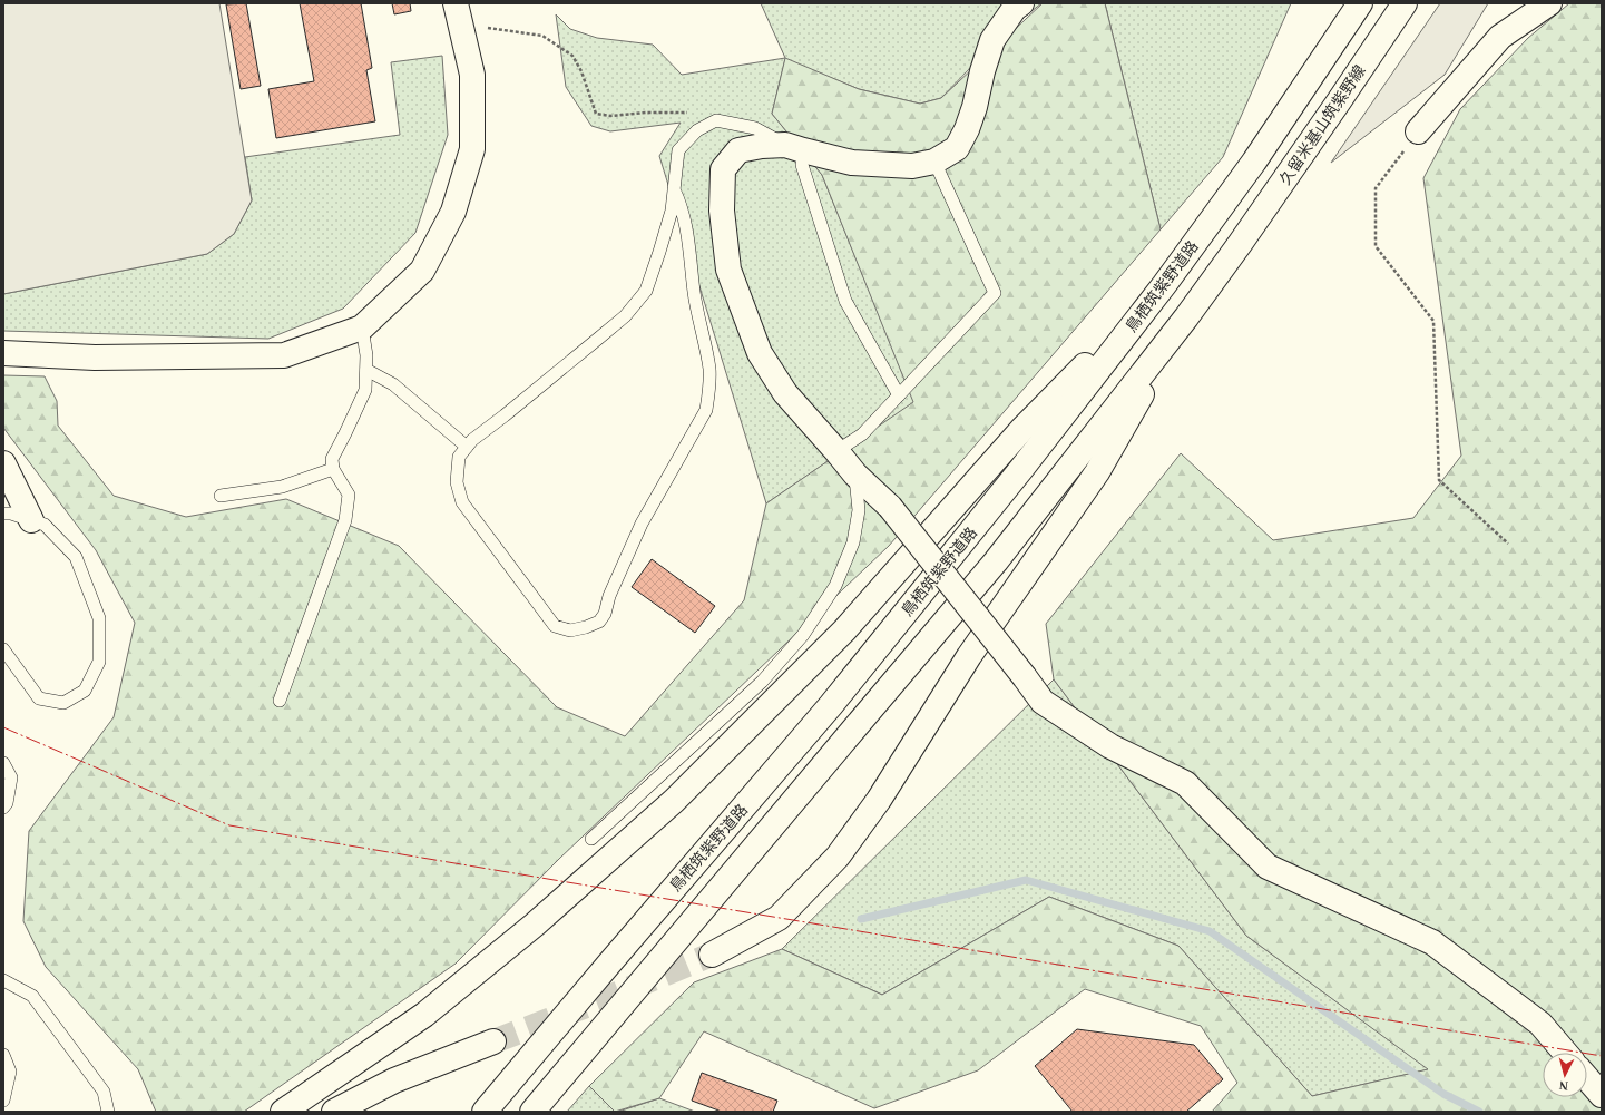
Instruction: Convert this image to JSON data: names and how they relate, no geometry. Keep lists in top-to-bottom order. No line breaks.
{"streets":{"main road":["久留米基山筑紫野線","鳥栖筑紫野道路"]},"north":"bottom"}
